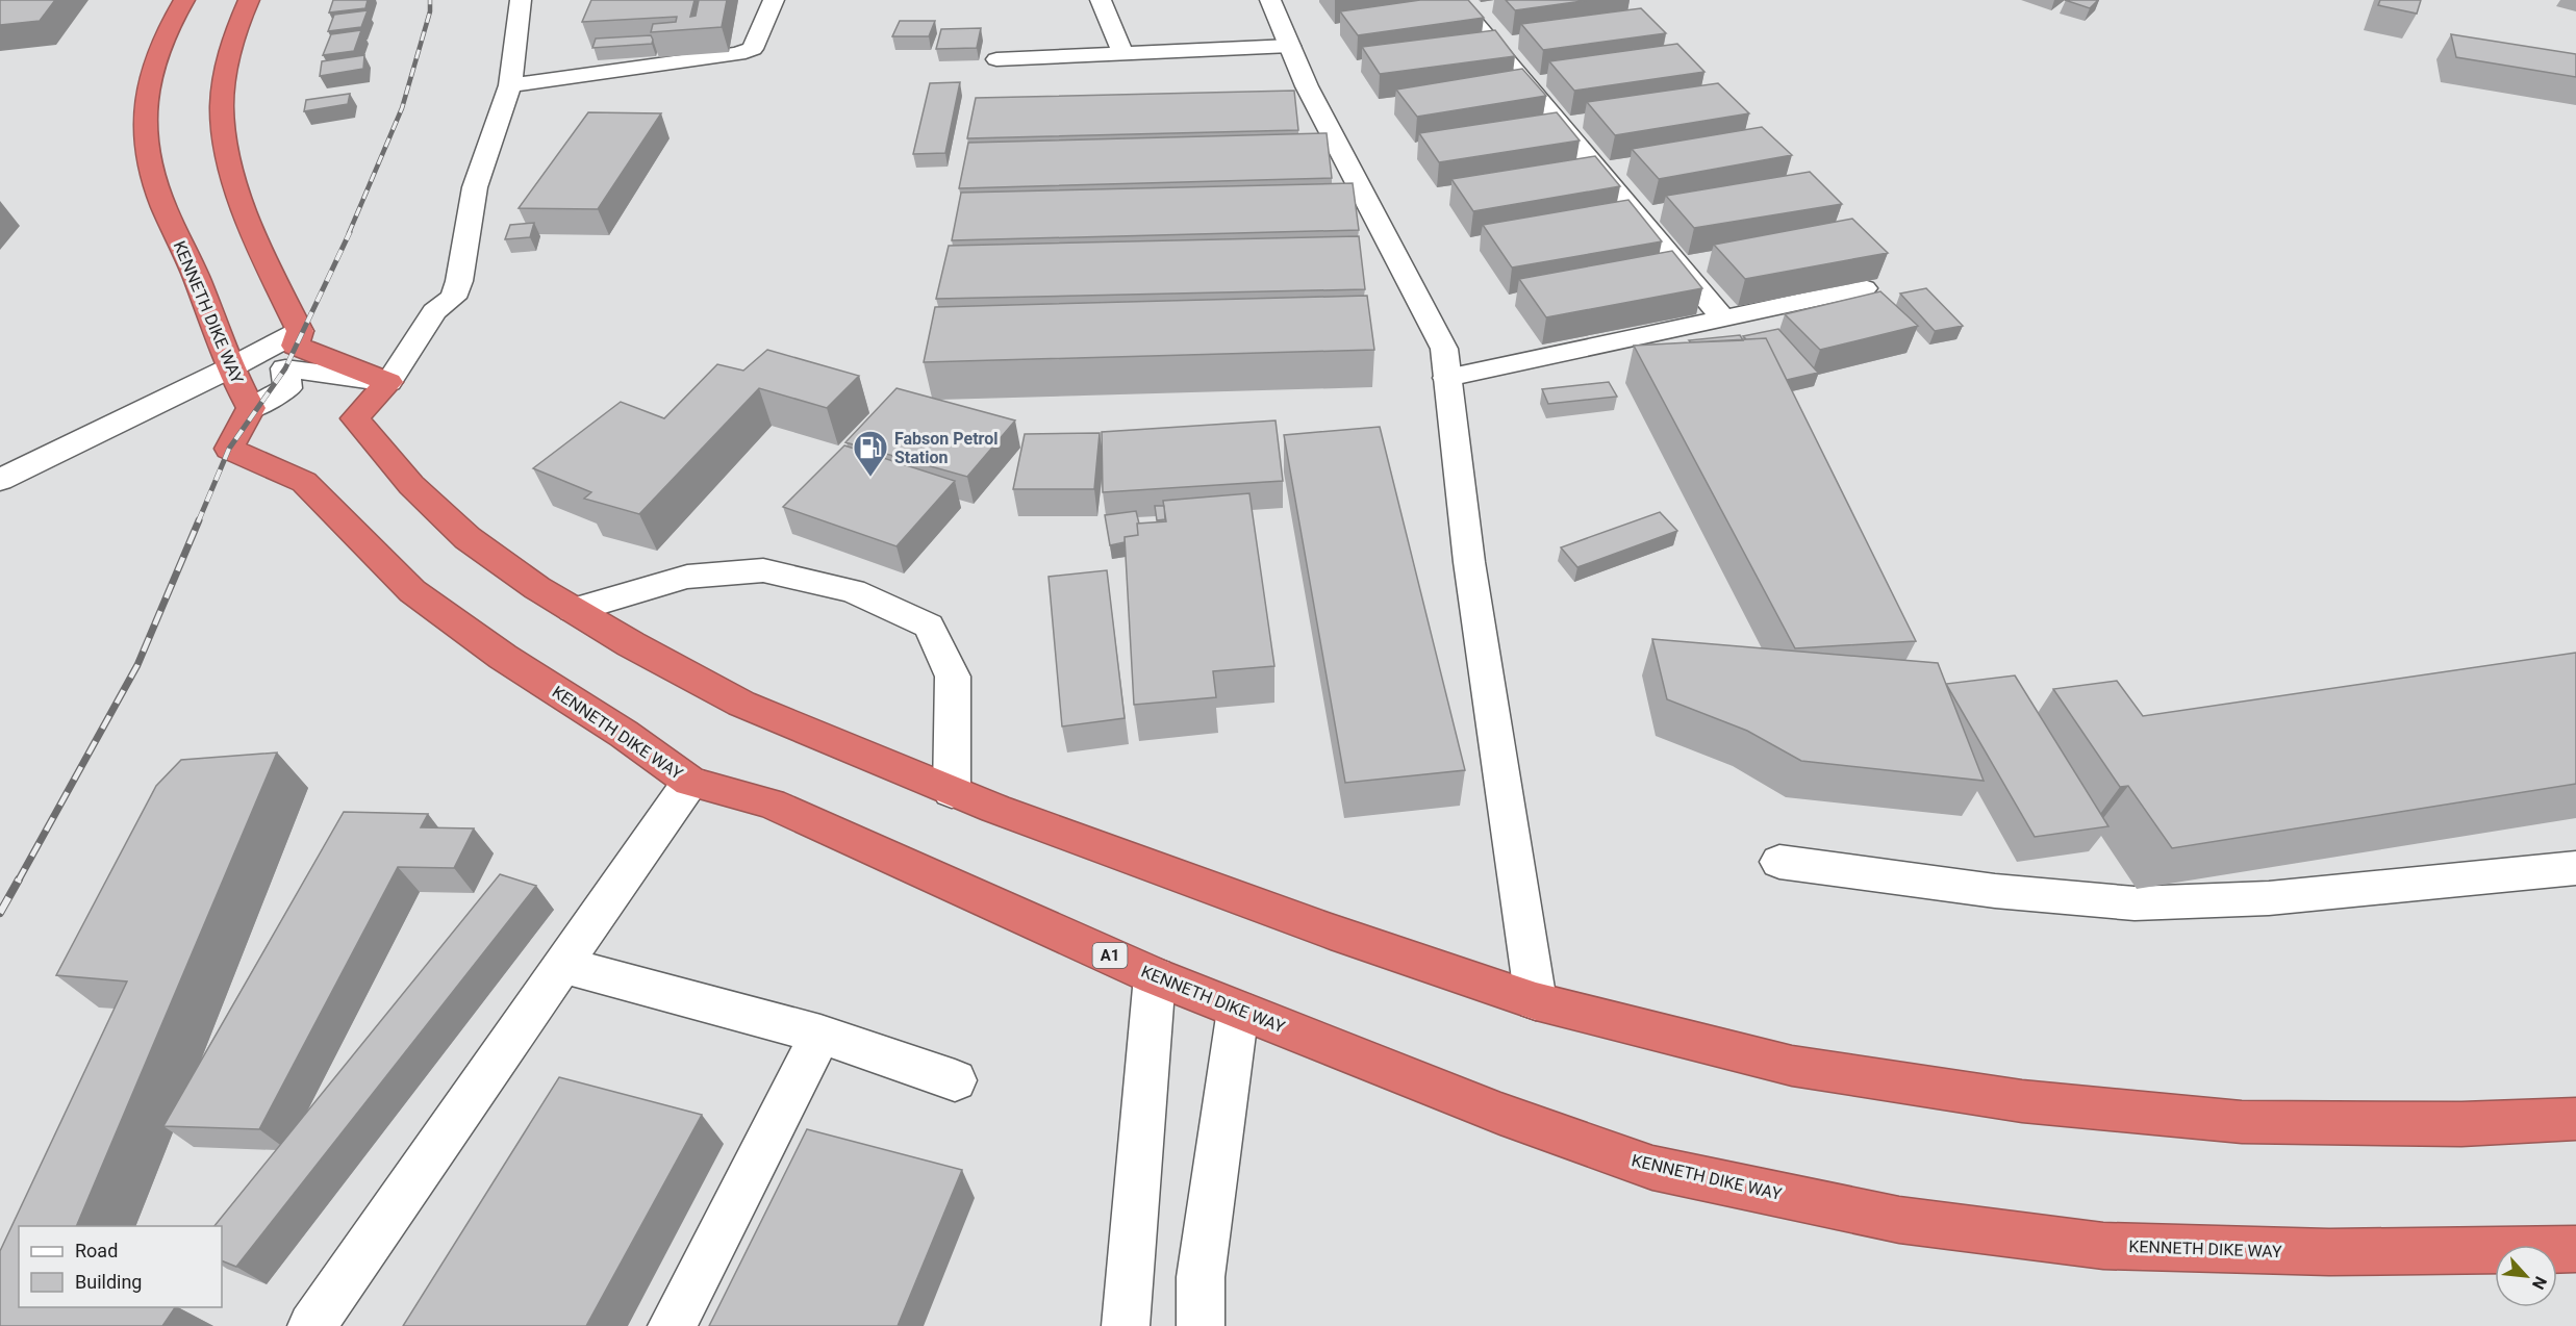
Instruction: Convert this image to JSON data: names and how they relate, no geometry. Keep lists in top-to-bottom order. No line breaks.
{"streets":{"highway":["KENNETH DIKE WAY","A1"]},"places":{"fuel station":["Fabson Petrol Station"]},"legend":["Road","Building"],"north":"bottom right"}
